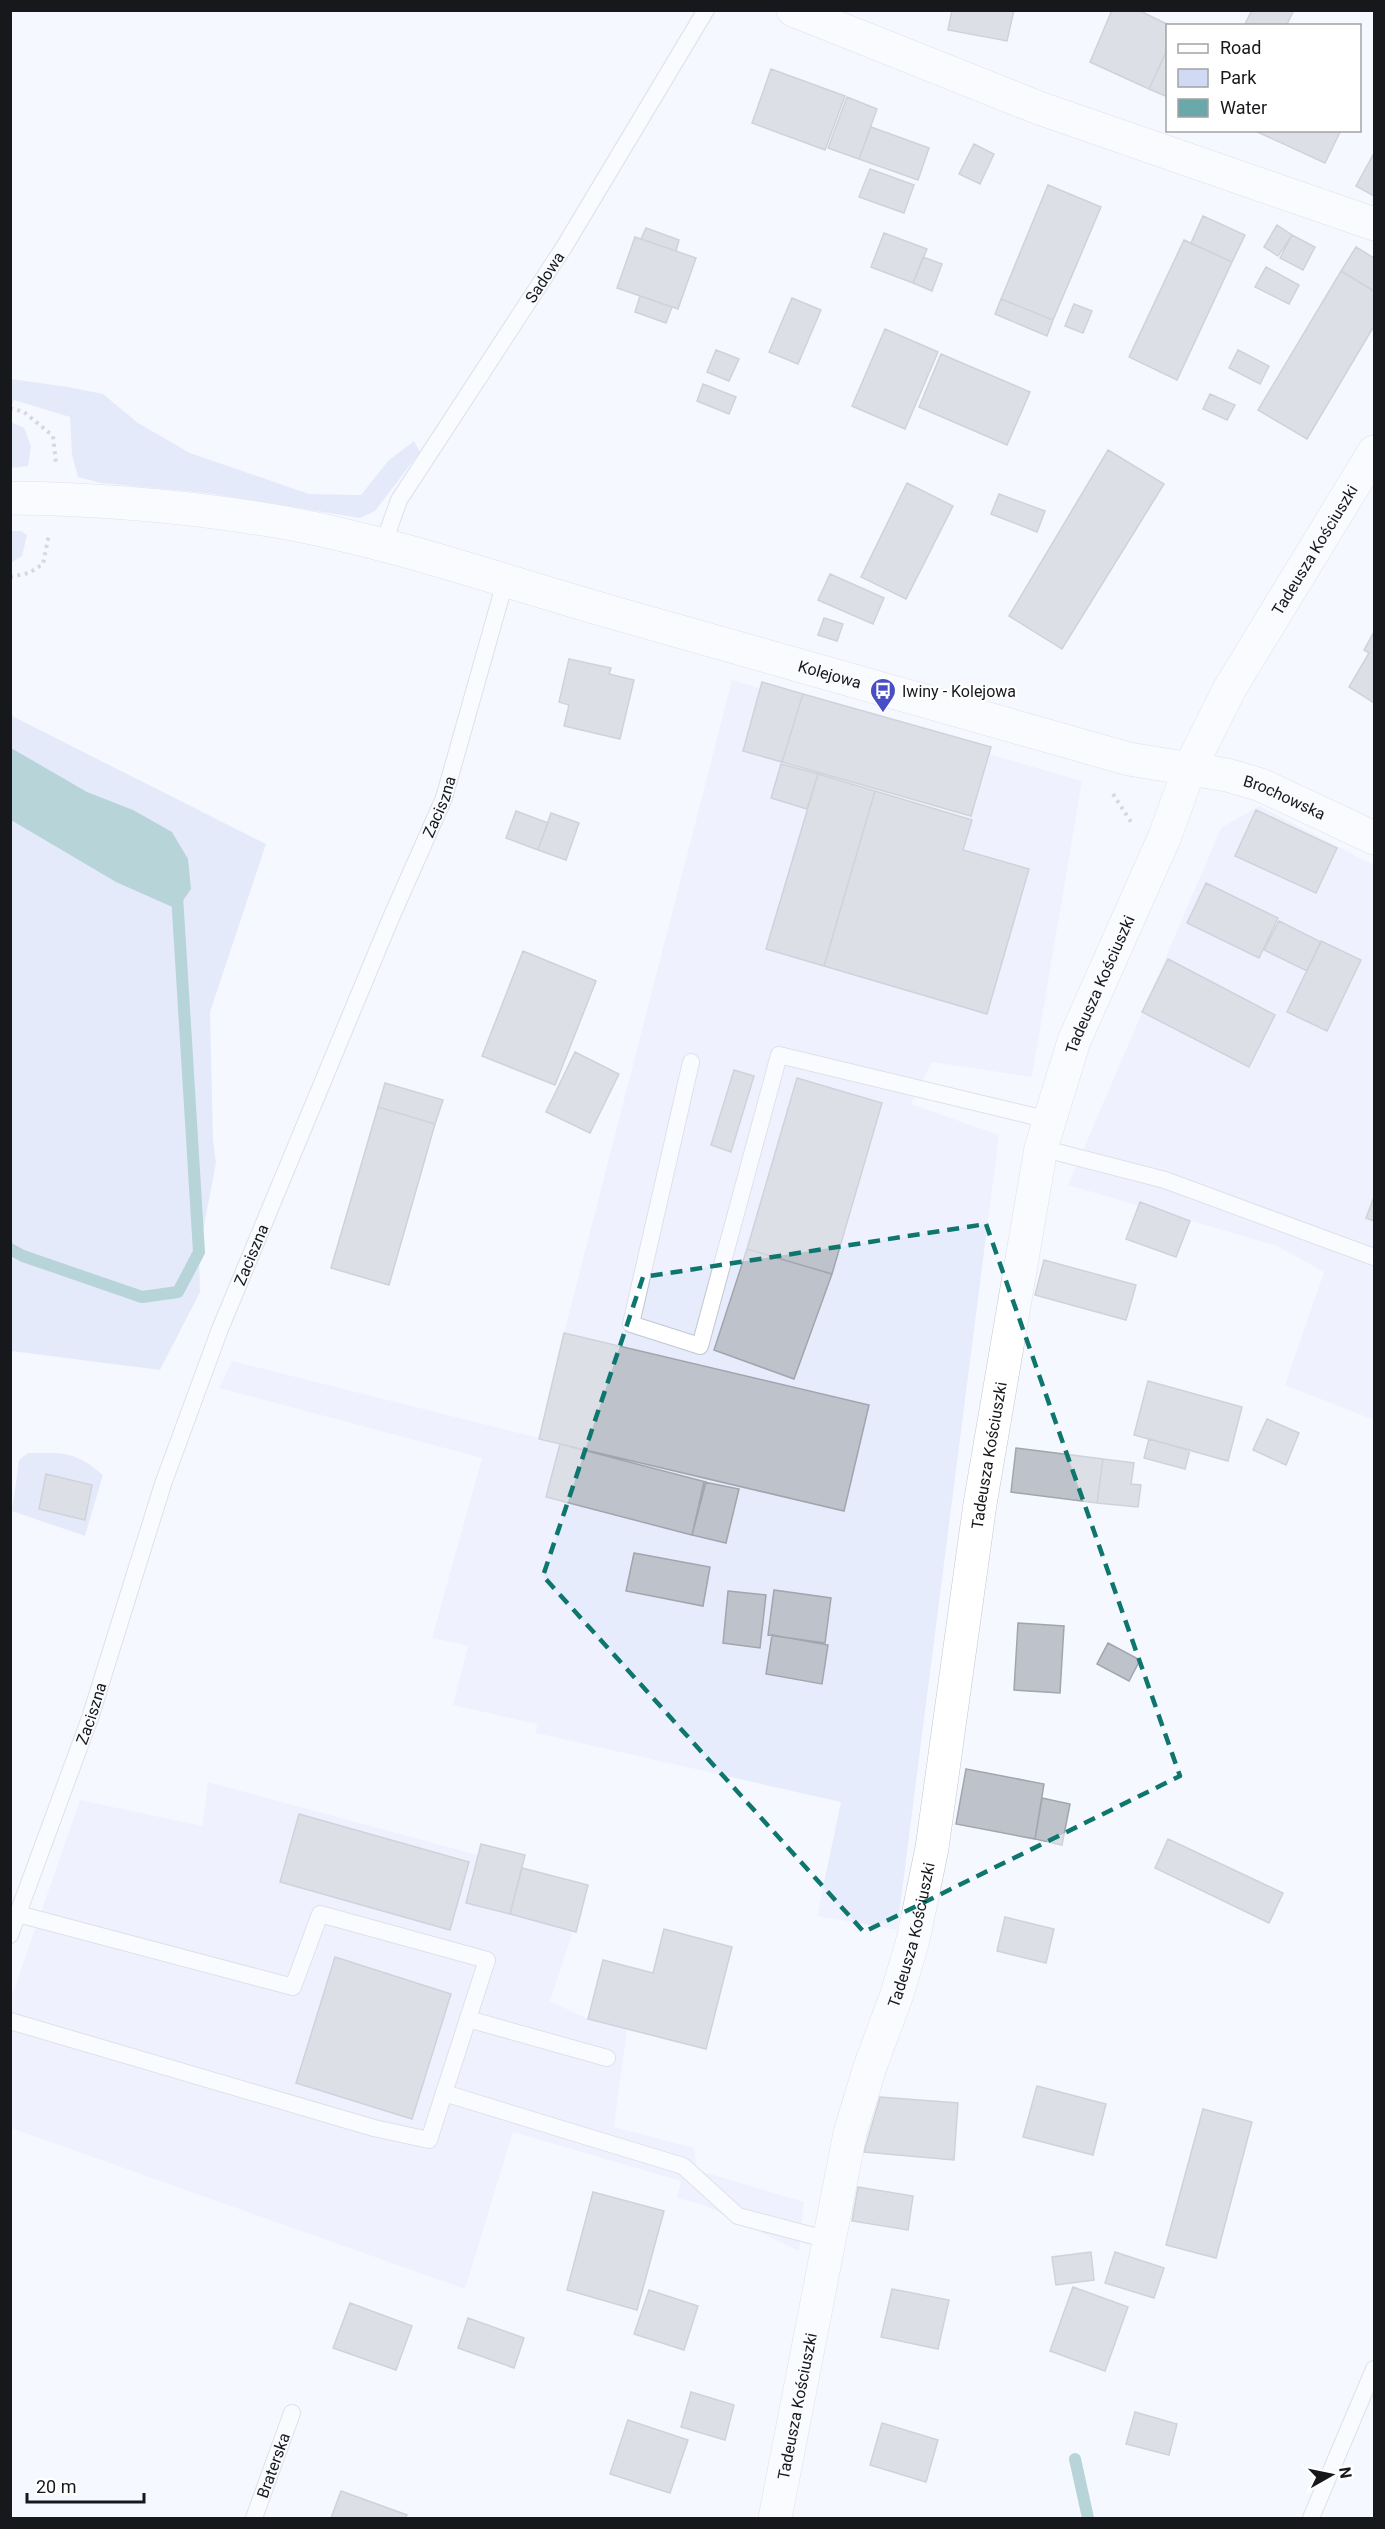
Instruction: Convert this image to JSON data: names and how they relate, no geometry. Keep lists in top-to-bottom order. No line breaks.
{"streets":{"street":["Tadeusza Kościuszki","Kolejowa","Brochowska"],"lane":["Sadowa","Zaciszna","Braterska"]},"crossings":[["Sadowa","Kolejowa"],["Tadeusza Kościuszki","Kolejowa"],["Tadeusza Kościuszki","Brochowska"],["Kolejowa","Brochowska"],["Kolejowa","Zaciszna"]],"places":{"bus stop":["Iwiny - Kolejowa"]},"legend":["Road","Park","Water"],"scale_bar":"20 m","north":"right"}
